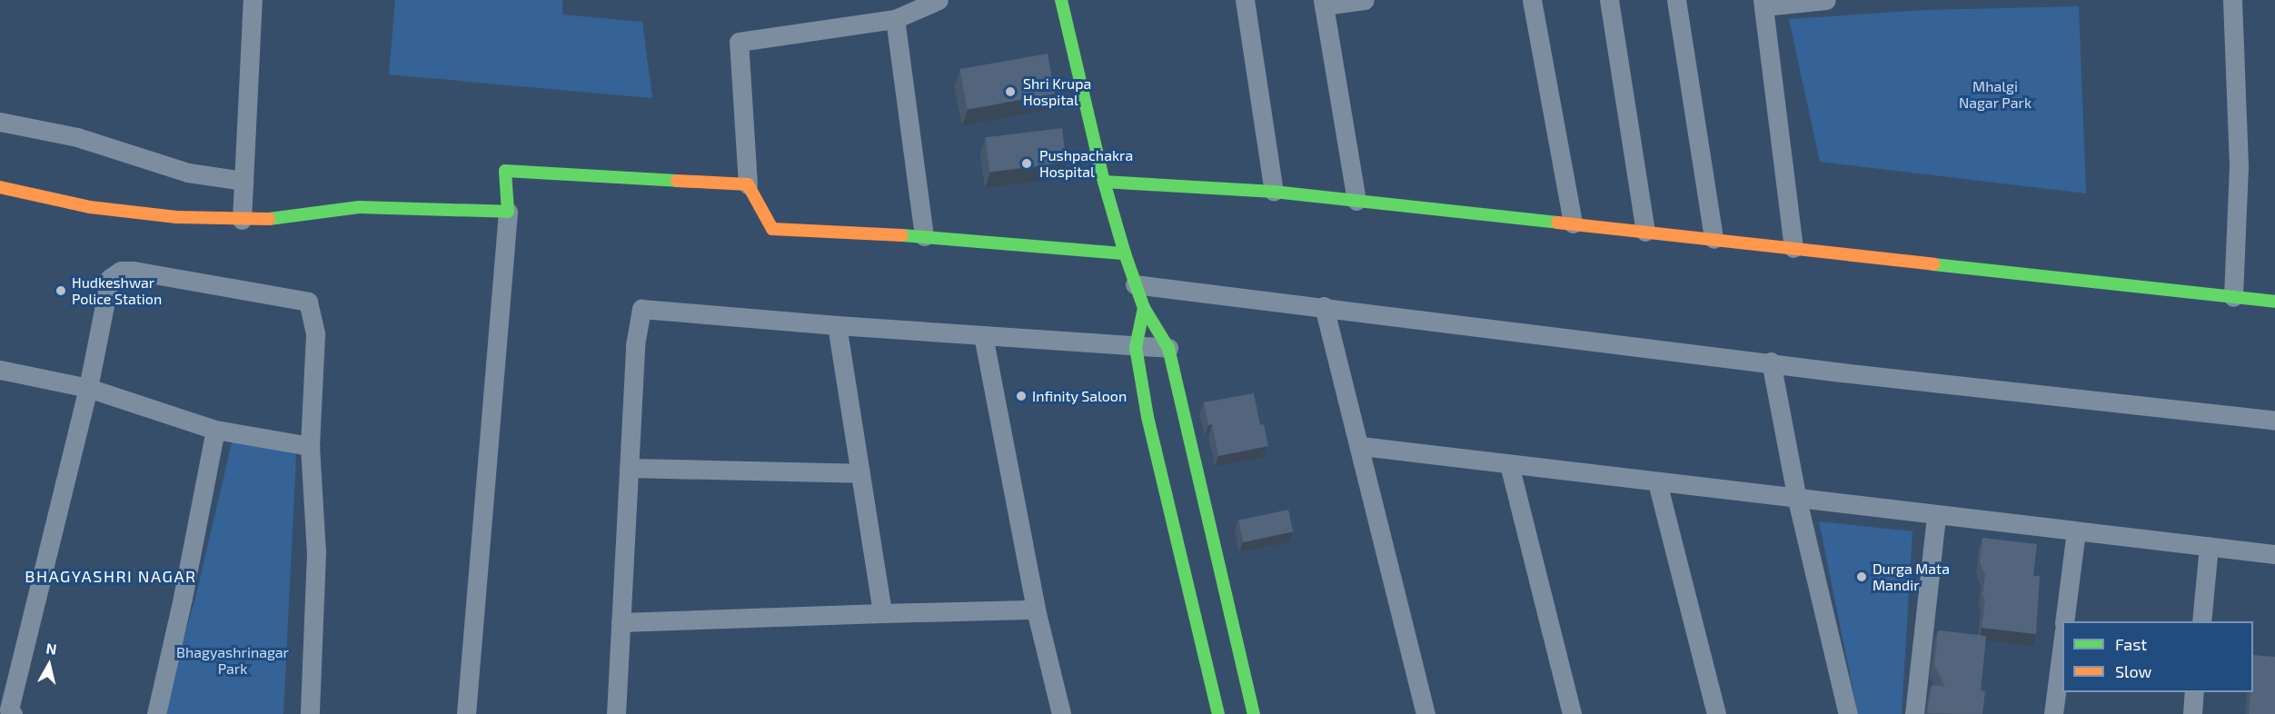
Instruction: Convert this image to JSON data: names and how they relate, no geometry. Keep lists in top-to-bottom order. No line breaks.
{"districts":["BHAGYASHRI NAGAR"],"parks":["Mhalgi Nagar Park","Bhagyashrinagar Park"],"places":["Shri Krupa Hospital","Pushpachakra Hospital","Hudkeshwar Police Station","Infinity Saloon","Durga Mata Mandir"],"legend":["Fast","Slow"],"north":"top"}
